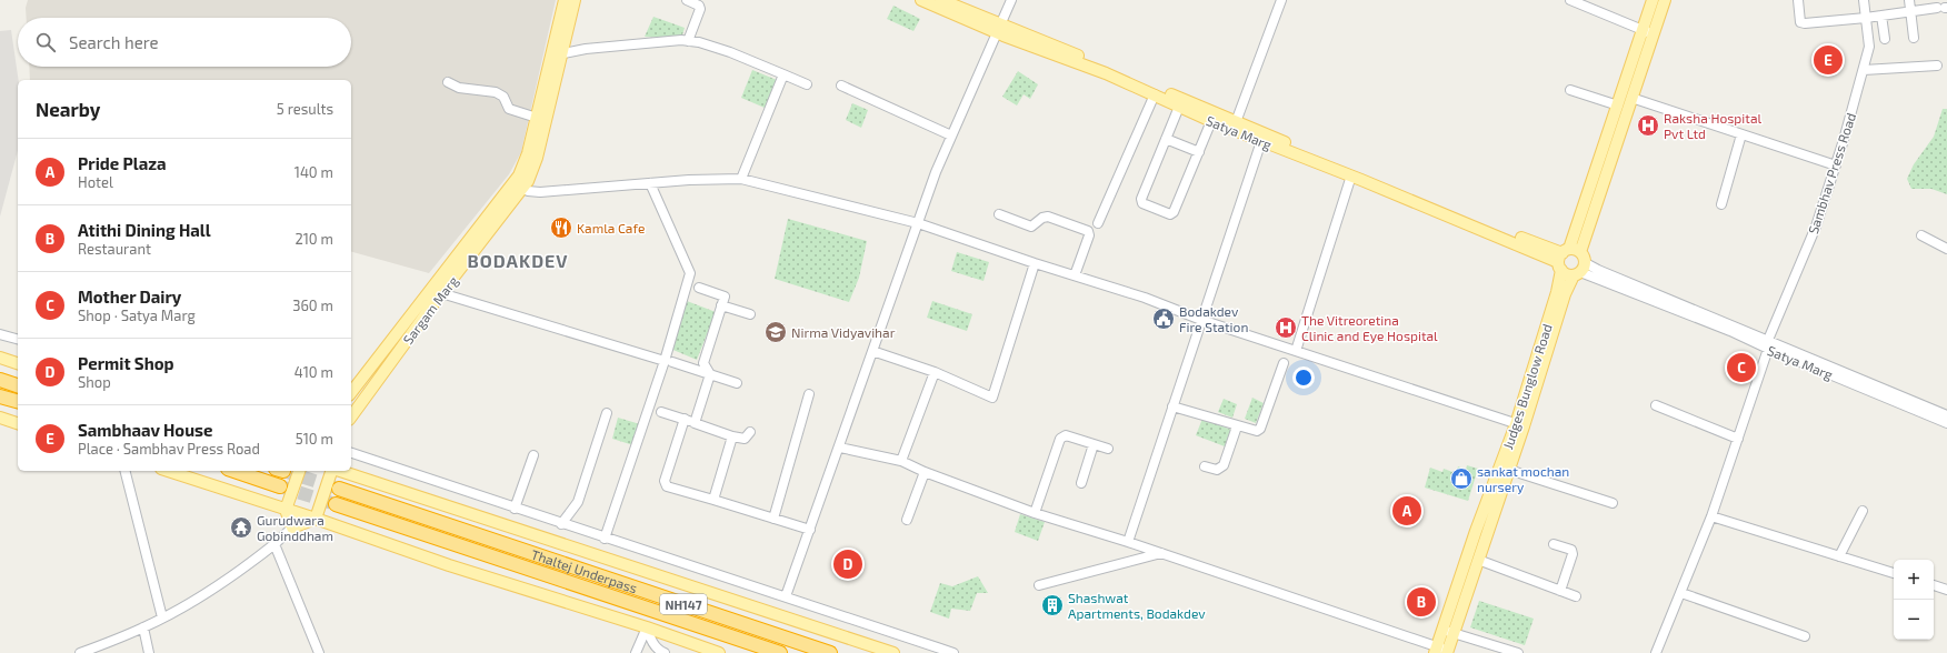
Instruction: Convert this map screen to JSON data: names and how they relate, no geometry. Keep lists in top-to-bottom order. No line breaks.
{"streets":{"highway":["Thaltej Underpass","NH147"],"main road":["Satya Marg","Sargam Marg","Judges Bunglow Road"],"street":["Sambhav Press Road"]},"crossings":[["Satya Marg","Sambhav Press Road"],["Satya Marg","Judges Bunglow Road"]],"districts":["BODAKDEV"],"places":{"hospital":["Raksha Hospital Pvt Ltd","The Vitreoretina Clinic and Eye Hospital"],"restaurant":["Kamla Cafe"],"public building":["Bodakdev Fire Station"],"school or university":["Nirma Vidyavihar"],"shop":["sankat mochan nursery"],"temple":["Gurudwara Gobinddham"],"building":["Shashwat Apartments, Bodakdev"]},"page":{"search":"Search here","pins":["E","C","A","D","B"],"heading":["Nearby","5 results"],"list":[{"mark":"A","name":"Pride Plaza","note":"Hotel","value":"140 m"},{"mark":"B","name":"Atithi Dining Hall","note":"Restaurant","value":"210 m"},{"mark":"C","name":"Mother Dairy","note":"Shop · Satya Marg","value":"360 m"},{"mark":"D","name":"Permit Shop","note":"Shop","value":"410 m"},{"mark":"E","name":"Sambhaav House","note":"Place · Sambhav Press Road","value":"510 m"}],"map_buttons":["+","−"]}}
